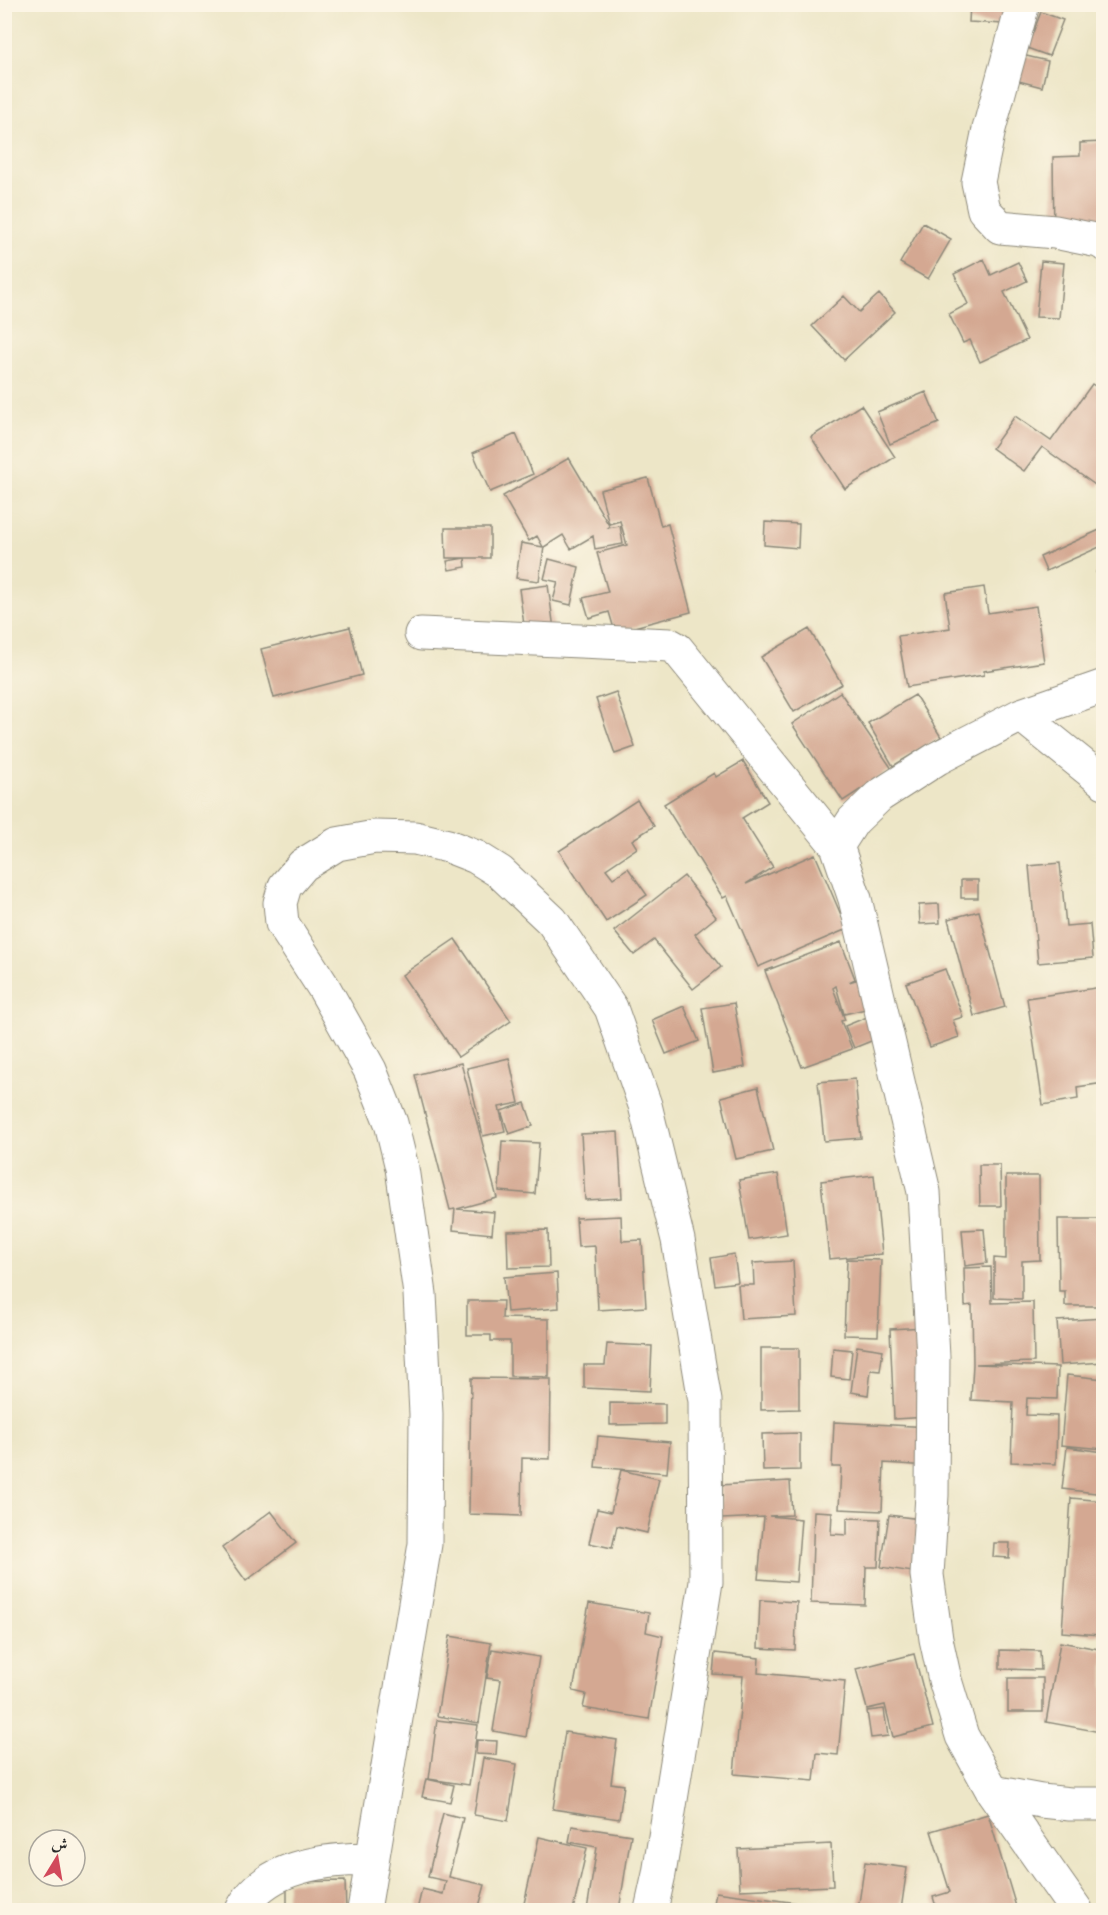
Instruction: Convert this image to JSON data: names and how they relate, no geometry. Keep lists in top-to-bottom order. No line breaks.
{"north":"top"}
